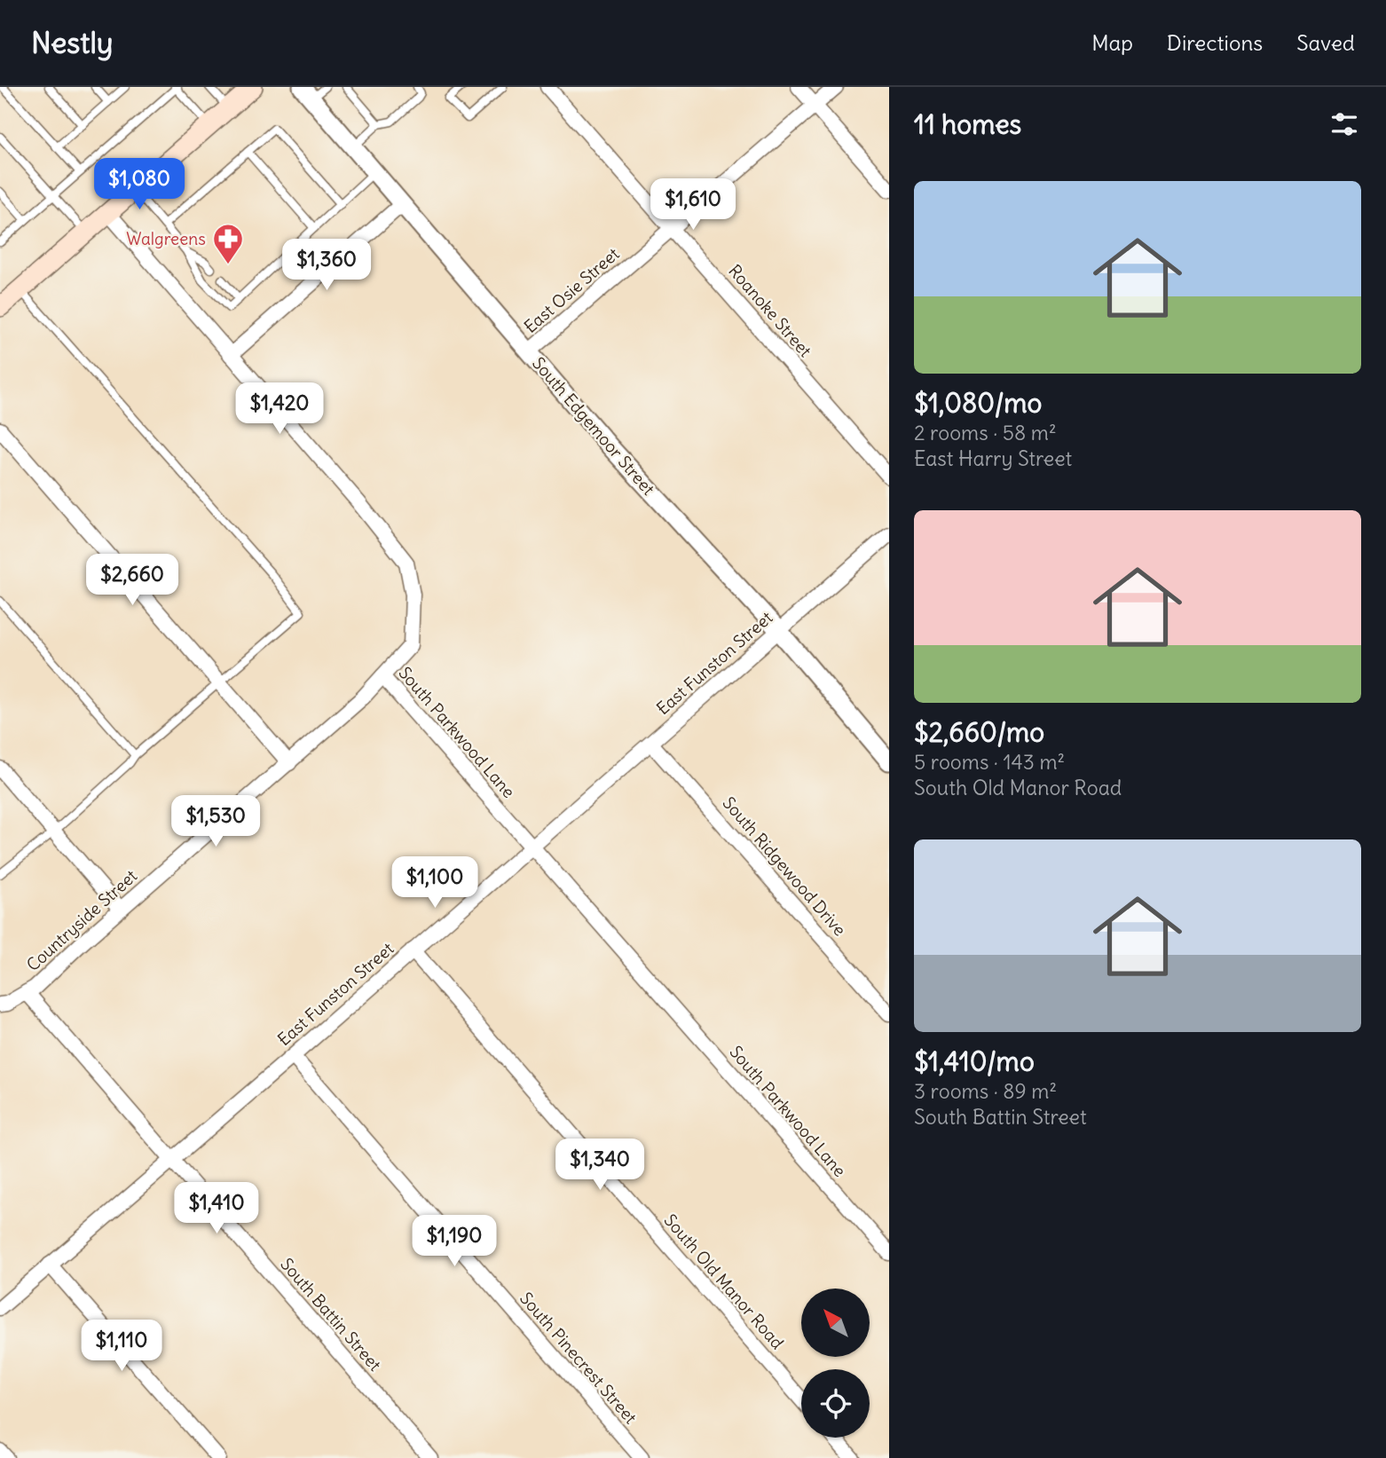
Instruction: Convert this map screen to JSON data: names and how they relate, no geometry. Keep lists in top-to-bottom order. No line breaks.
{"streets":{"street":["East Osie Street","Roanoke Street","South Edgemoor Street","East Funston Street","South Parkwood Lane","South Ridgewood Drive","Countryside Street","South Old Manor Road","South Battin Street","South Pinecrest Street"]},"crossings":[["East Osie Street","Roanoke Street"],["East Osie Street","South Edgemoor Street"],["South Edgemoor Street","East Funston Street"],["East Funston Street","South Parkwood Lane"],["East Funston Street","South Ridgewood Drive"],["East Funston Street","South Old Manor Road"],["East Funston Street","South Battin Street"],["East Funston Street","South Pinecrest Street"],["South Parkwood Lane","Countryside Street"],["Countryside Street","South Battin Street"]],"places":{"pharmacy":["Walgreens"]},"north":"top left","page":{"header":"Nestly","nav":["Map","Directions","Saved"],"heading":"11 homes","price":["$1,080","$1,610","$1,360","$1,420","$2,660","$1,530","$1,100","$1,340","$1,410","$1,190","$1,110"],"list":[{"name":"$1,080/mo","note":"2 rooms · 58 m² · East Harry Street"},{"name":"$2,660/mo","note":"5 rooms · 143 m² · South Old Manor Road"},{"name":"$1,410/mo","note":"3 rooms · 89 m² · South Battin Street"}]}}
